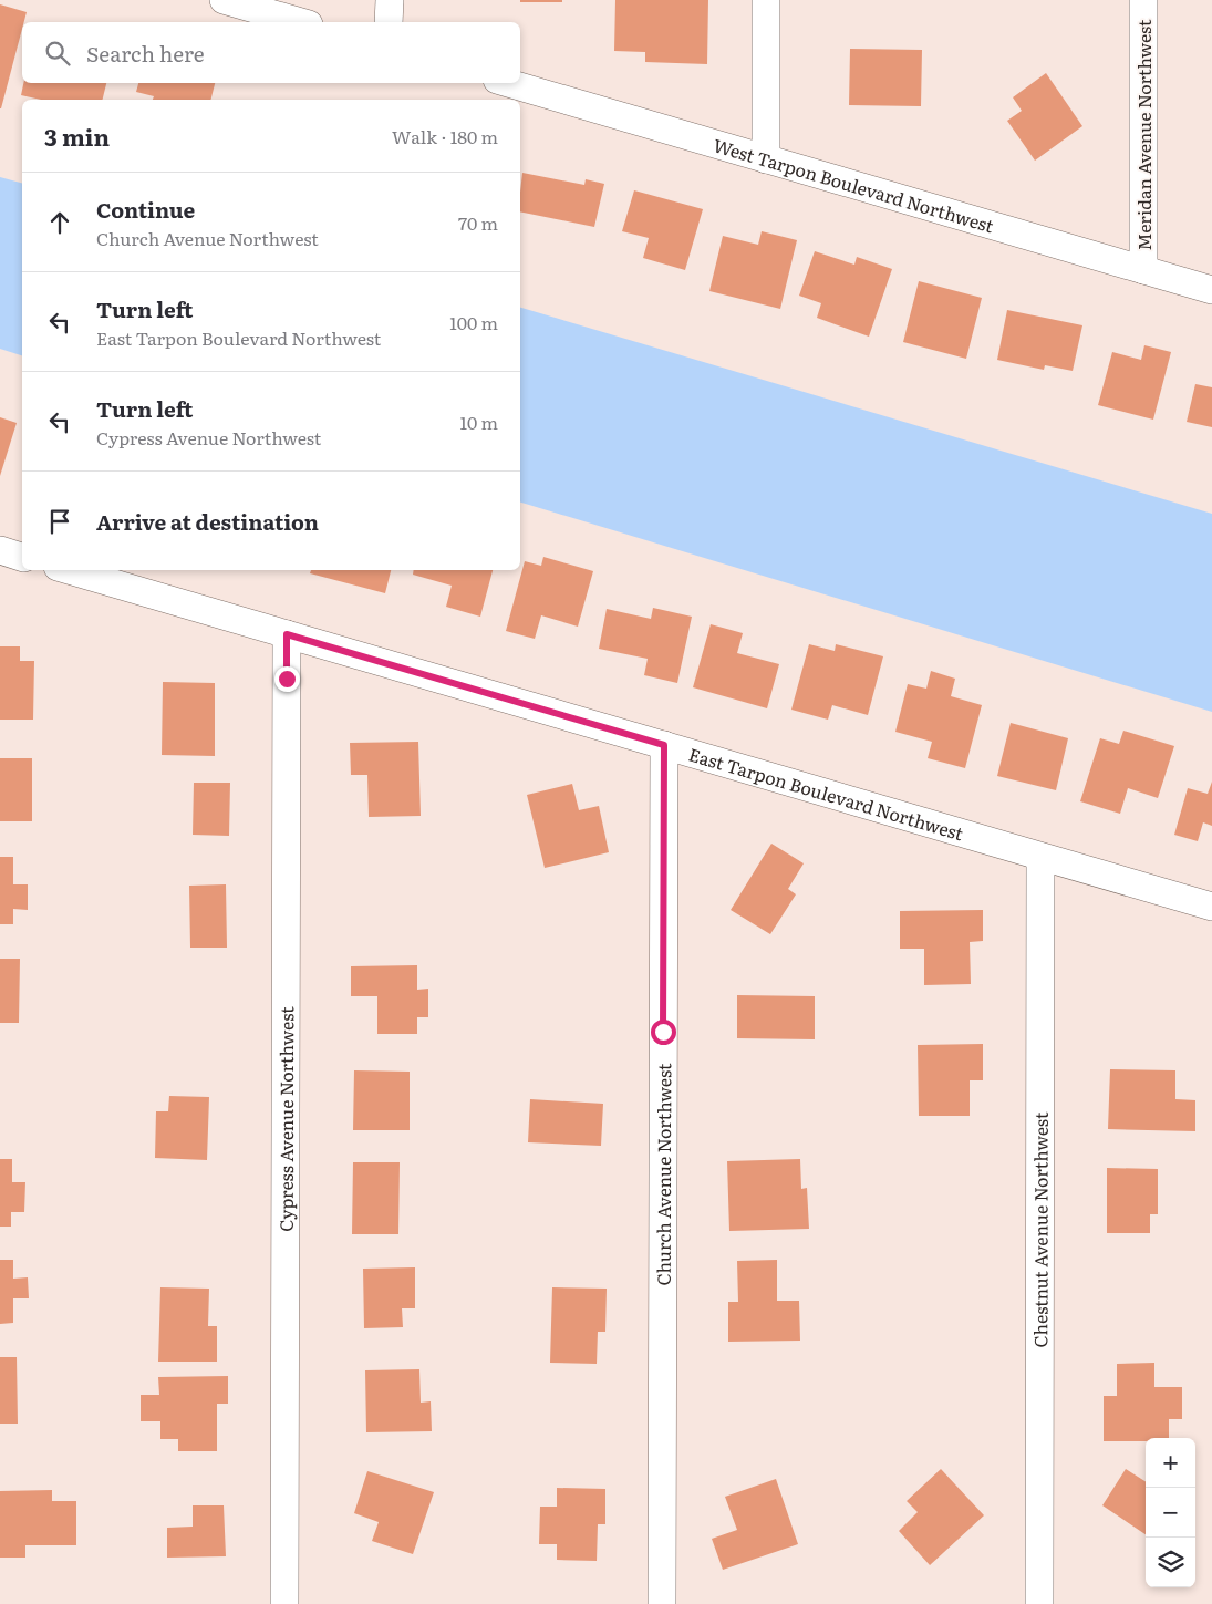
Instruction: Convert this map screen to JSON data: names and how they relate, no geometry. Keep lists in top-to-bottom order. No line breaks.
{"streets":{"street":["Meridan Avenue Northwest","West Tarpon Boulevard Northwest","East Tarpon Boulevard Northwest","Cypress Avenue Northwest","Church Avenue Northwest","Chestnut Avenue Northwest"]},"crossings":[["Meridan Avenue Northwest","West Tarpon Boulevard Northwest"],["East Tarpon Boulevard Northwest","Cypress Avenue Northwest"],["East Tarpon Boulevard Northwest","Church Avenue Northwest"],["East Tarpon Boulevard Northwest","Chestnut Avenue Northwest"]],"page":{"search":"Search here","heading":["3 min","Walk · 180 m"],"list":[["Continue","Church Avenue Northwest","70 m"],["Turn left","East Tarpon Boulevard Northwest","100 m"],["Turn left","Cypress Avenue Northwest","10 m"],"Arrive at destination"],"map_buttons":["+","−"]}}
